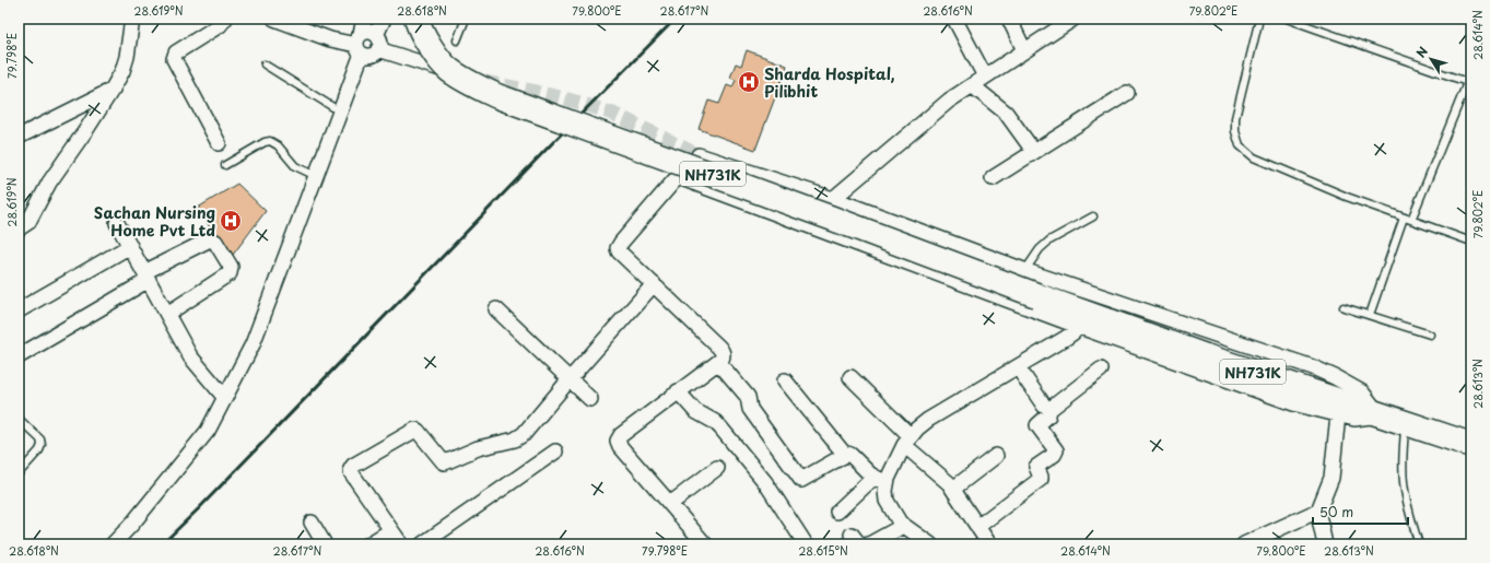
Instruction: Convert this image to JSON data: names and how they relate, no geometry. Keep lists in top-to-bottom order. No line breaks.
{"streets":{"highway":["NH731K"]},"places":{"hospital":["Sharda Hospital, Pilibhit","Sachan Nursing Home Pvt Ltd"]},"scale_bar":"50 m","north":"top left","coordinates":["28.619°N","28.618°N","79.800°E","28.617°N","28.616°N","79.802°E","28.614°N","79.798°E","28.613°N","28.615°N"]}
